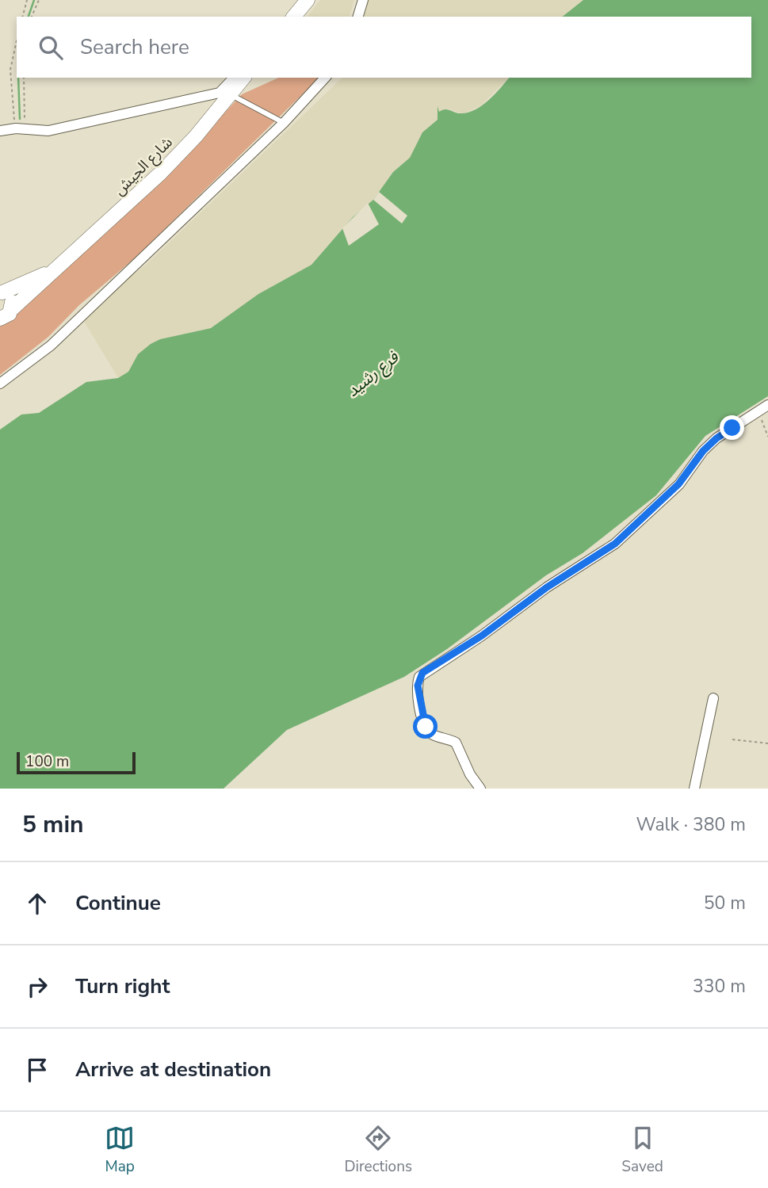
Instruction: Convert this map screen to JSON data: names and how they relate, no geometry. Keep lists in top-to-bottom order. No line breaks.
{"streets":{"main road":["شارع الجيش"]},"water":["فرع رشيد"],"scale_bar":"100 m","page":{"search":"Search here","scale":"100 m","heading":["5 min","Walk · 380 m"],"list":[["Continue","50 m"],["Turn right","330 m"],"Arrive at destination"],"nav":["Map","Directions","Saved"]}}
